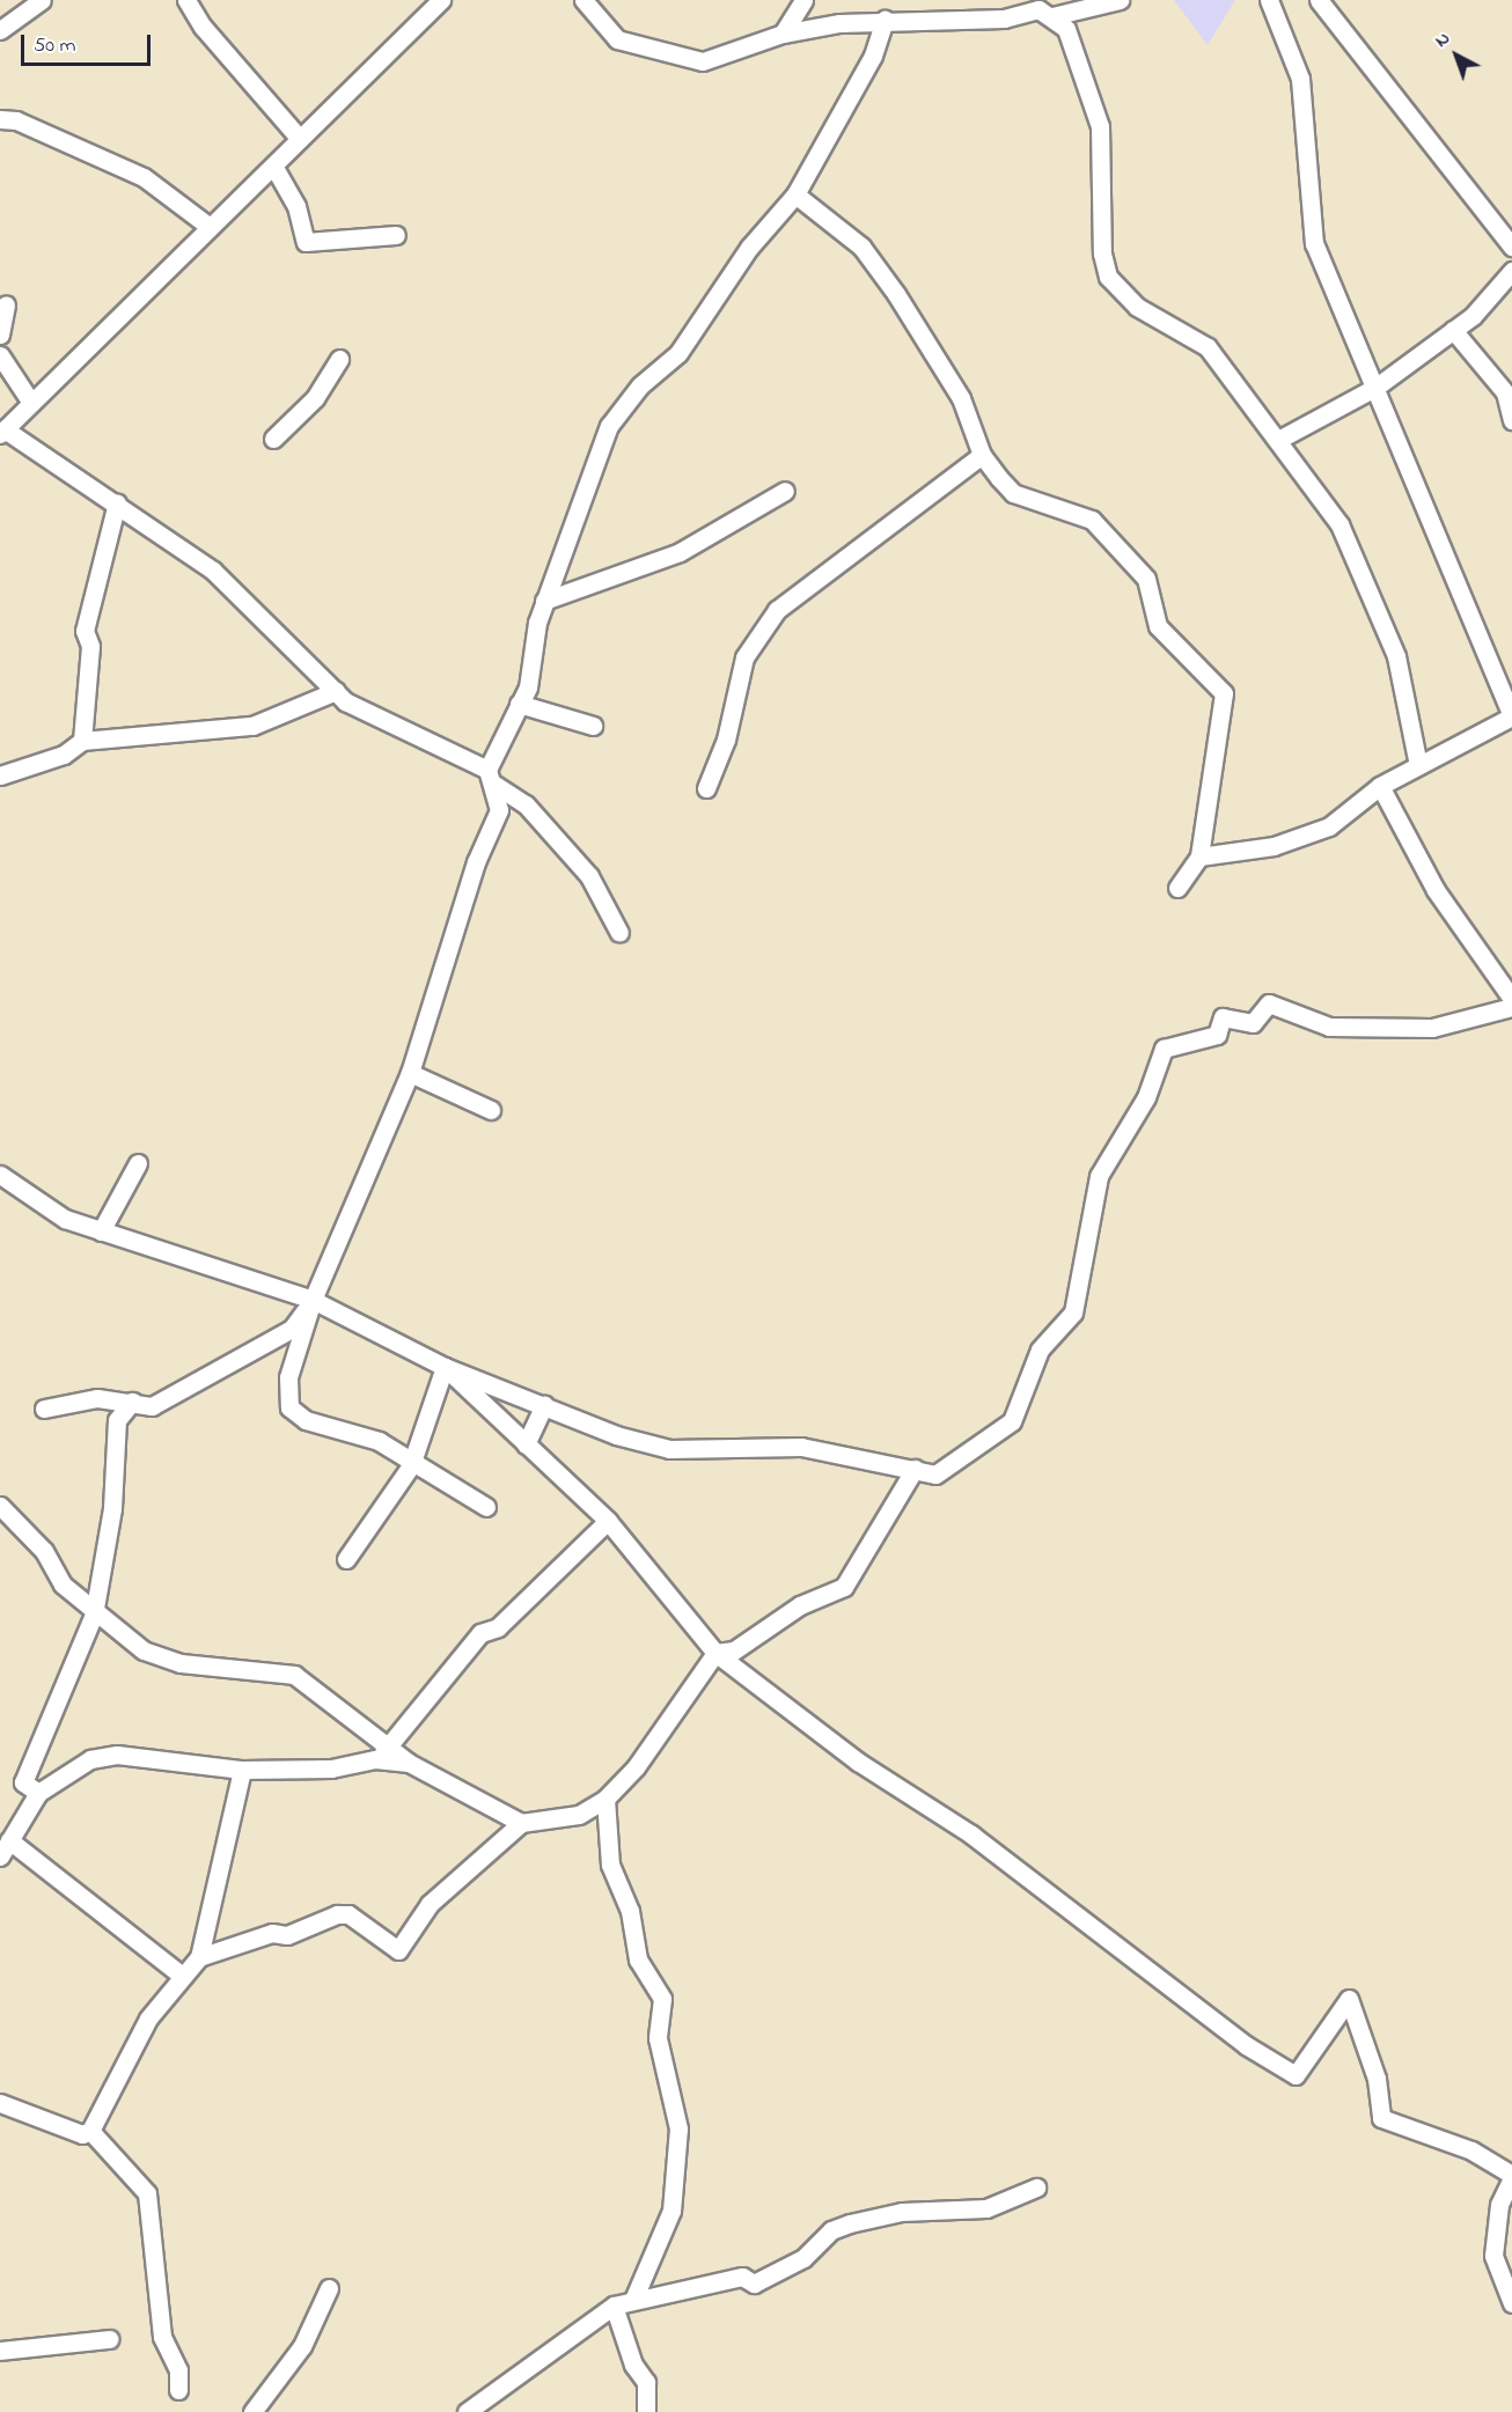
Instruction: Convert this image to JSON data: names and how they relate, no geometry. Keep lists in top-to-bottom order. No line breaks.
{"scale_bar":"50 m","north":"top left"}
